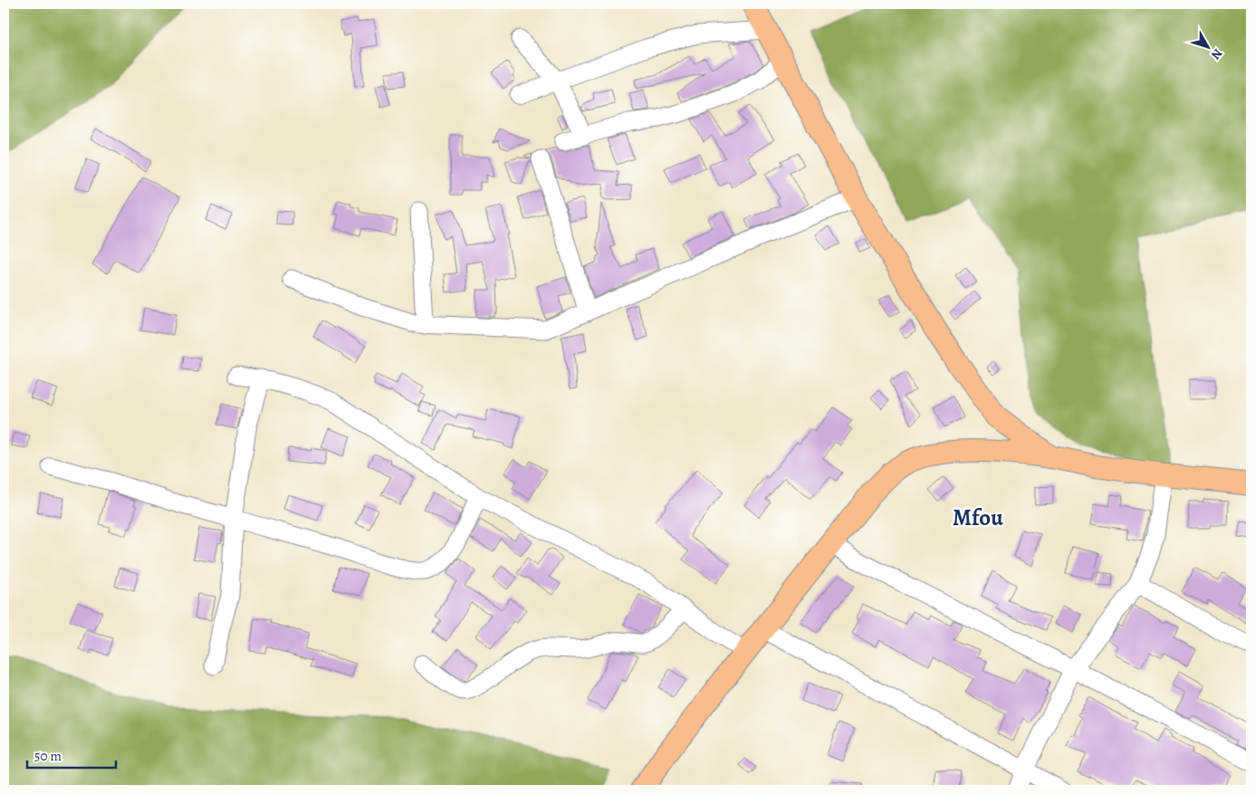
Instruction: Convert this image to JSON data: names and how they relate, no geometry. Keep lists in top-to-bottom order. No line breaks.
{"districts":["Mfou"],"scale_bar":"50 m","north":"bottom right"}
